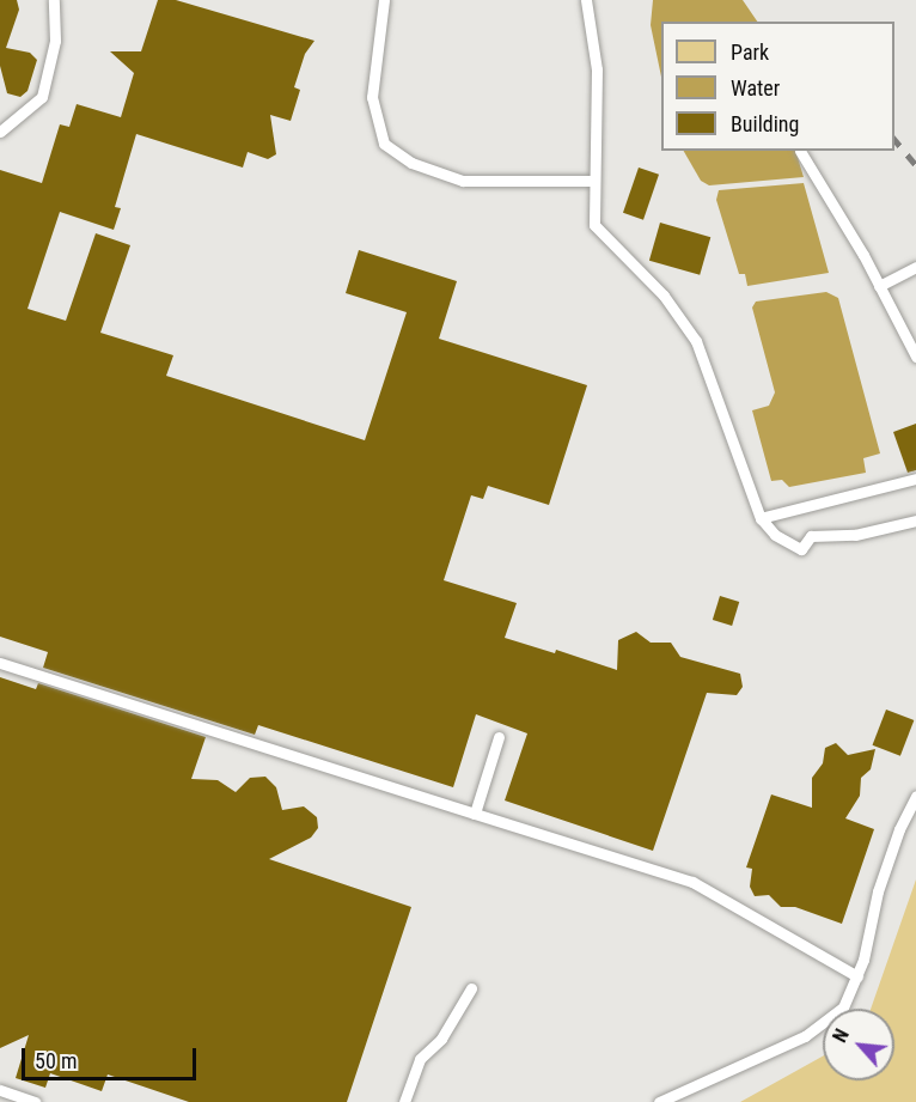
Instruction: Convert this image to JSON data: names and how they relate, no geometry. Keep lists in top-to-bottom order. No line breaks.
{"legend":["Park","Water","Building"],"scale_bar":"50 m","north":"top left"}
